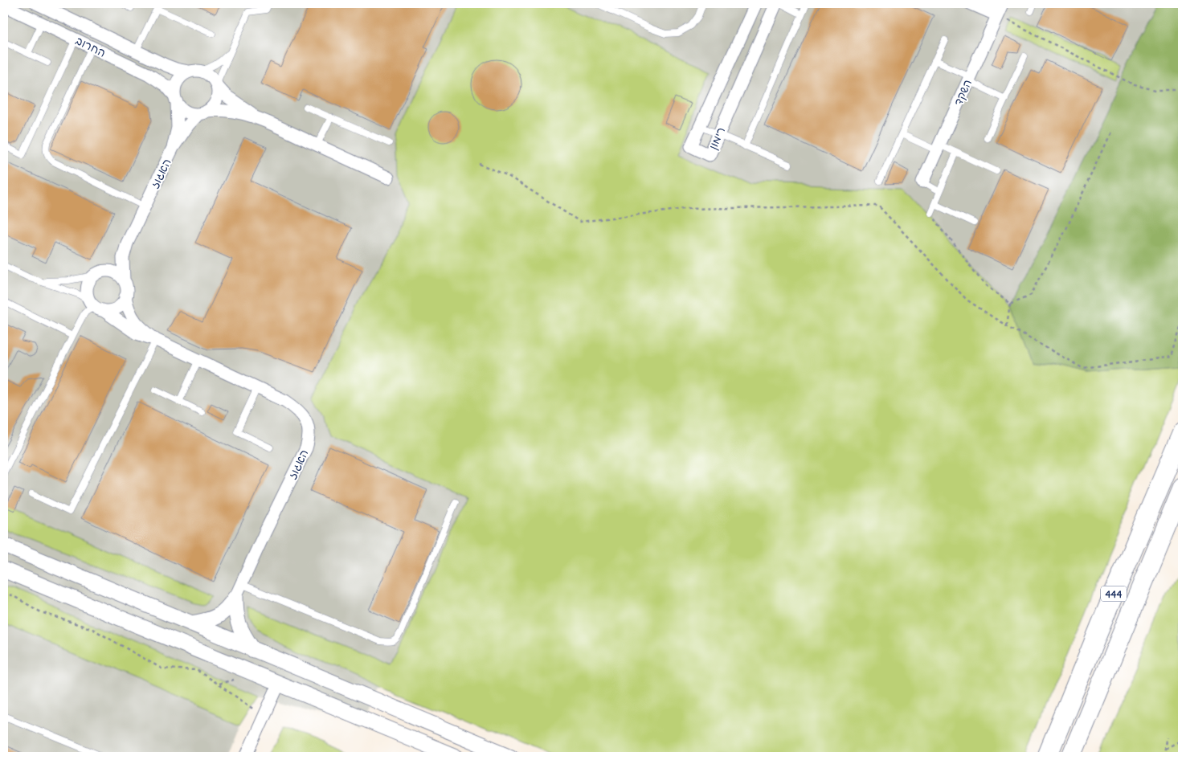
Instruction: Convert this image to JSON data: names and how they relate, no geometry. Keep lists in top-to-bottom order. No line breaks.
{"streets":{"main road":["444"],"street":["החרוב","השקד","רימון","האגוז"]},"crossings":[["החרוב","האגוז"]]}
